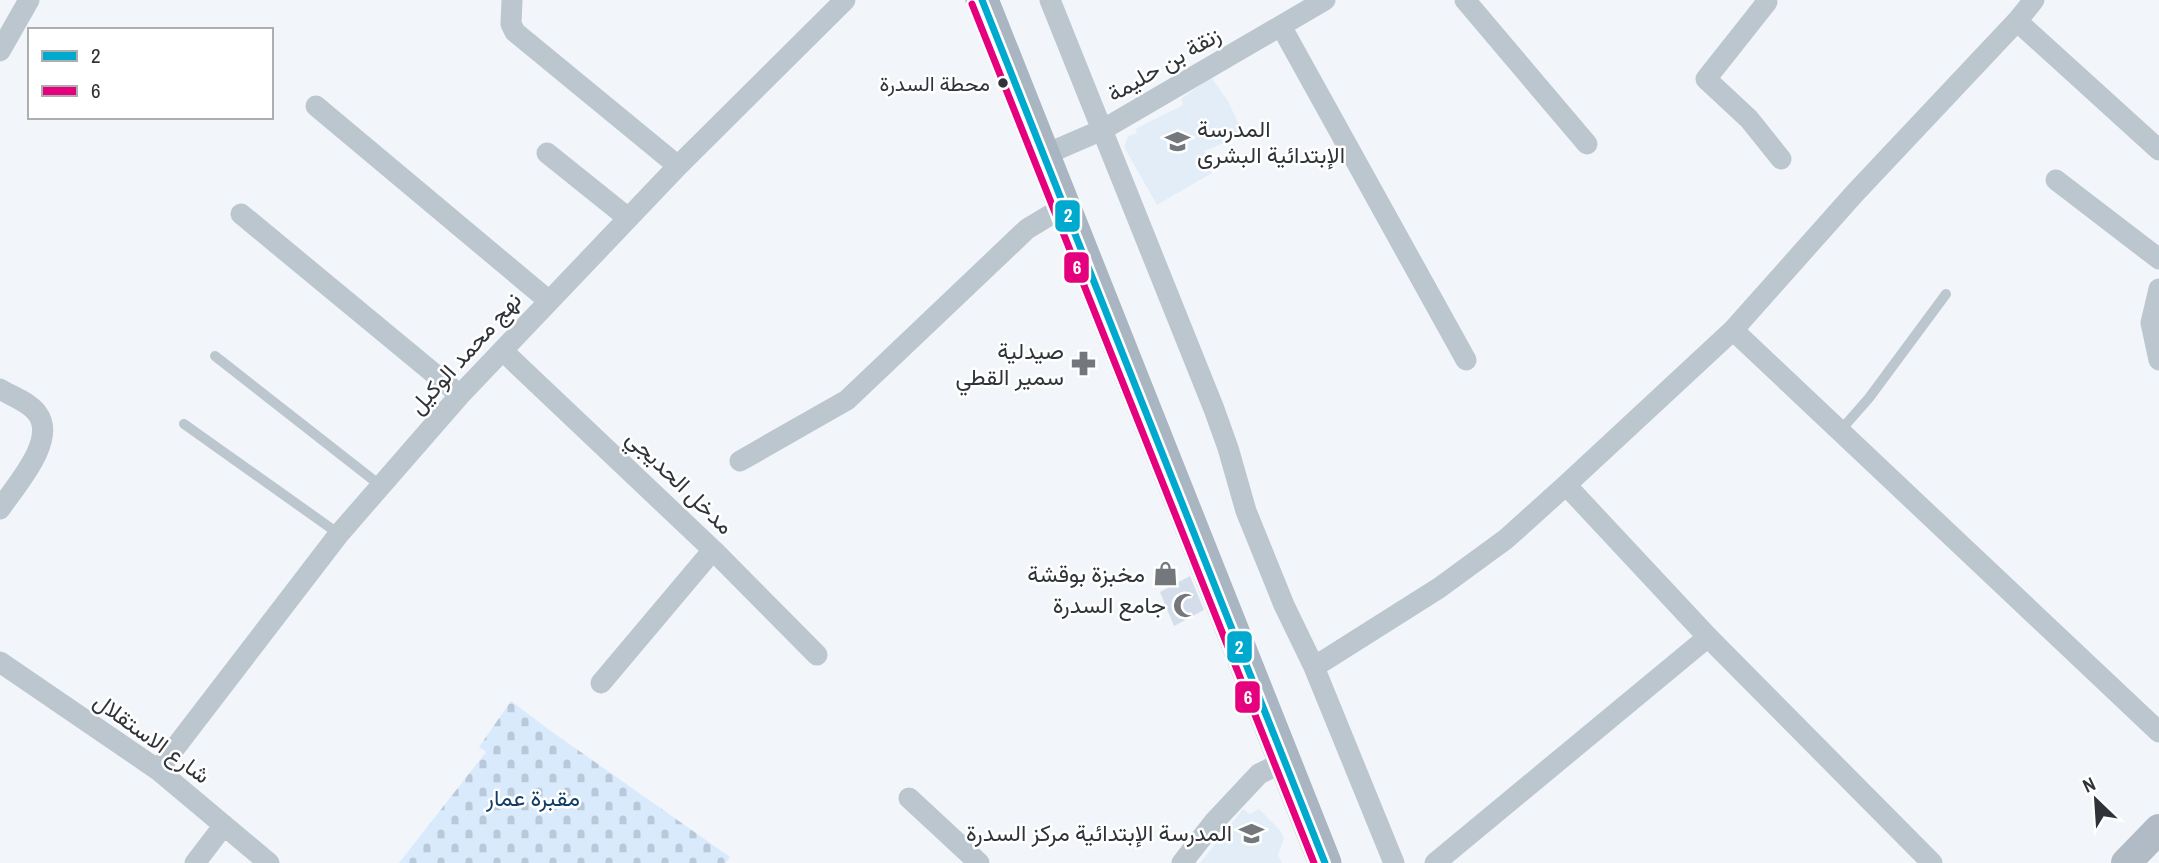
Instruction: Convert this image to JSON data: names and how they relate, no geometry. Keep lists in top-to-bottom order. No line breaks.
{"streets":{"street":["زنقة بن حليمة","نهج محمد الوكيل","مدخل الحديجي","شارع الاستقلال"]},"crossings":[["نهج محمد الوكيل","مدخل الحديجي"],["نهج محمد الوكيل","شارع الاستقلال"]],"parks":["مقبرة عمار"],"places":{"other":["محطة السدرة"],"school or university":["المدرسة الإبتدائية البشرى","المدرسة الإبتدائية مركز السدرة"],"pharmacy":["صيدلية سمير القطي"],"shop":["مخبزة بوقشة"],"mosque":["جامع السدرة"]},"lines":["transit line 2","transit line 6"],"legend":["2","6"],"north":"top left"}
